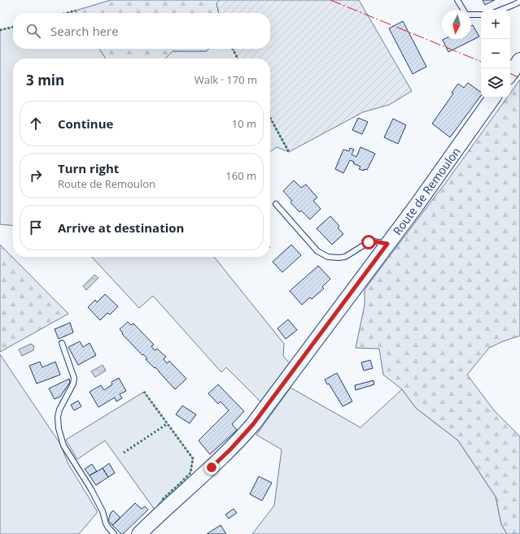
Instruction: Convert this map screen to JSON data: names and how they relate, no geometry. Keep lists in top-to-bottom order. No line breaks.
{"streets":{"main road":["Route de Remoulon"]},"north":"bottom","page":{"map_buttons":["+","−"],"search":"Search here","heading":["3 min","Walk · 170 m"],"list":[["Continue","10 m"],["Turn right","Route de Remoulon","160 m"],"Arrive at destination"]}}
